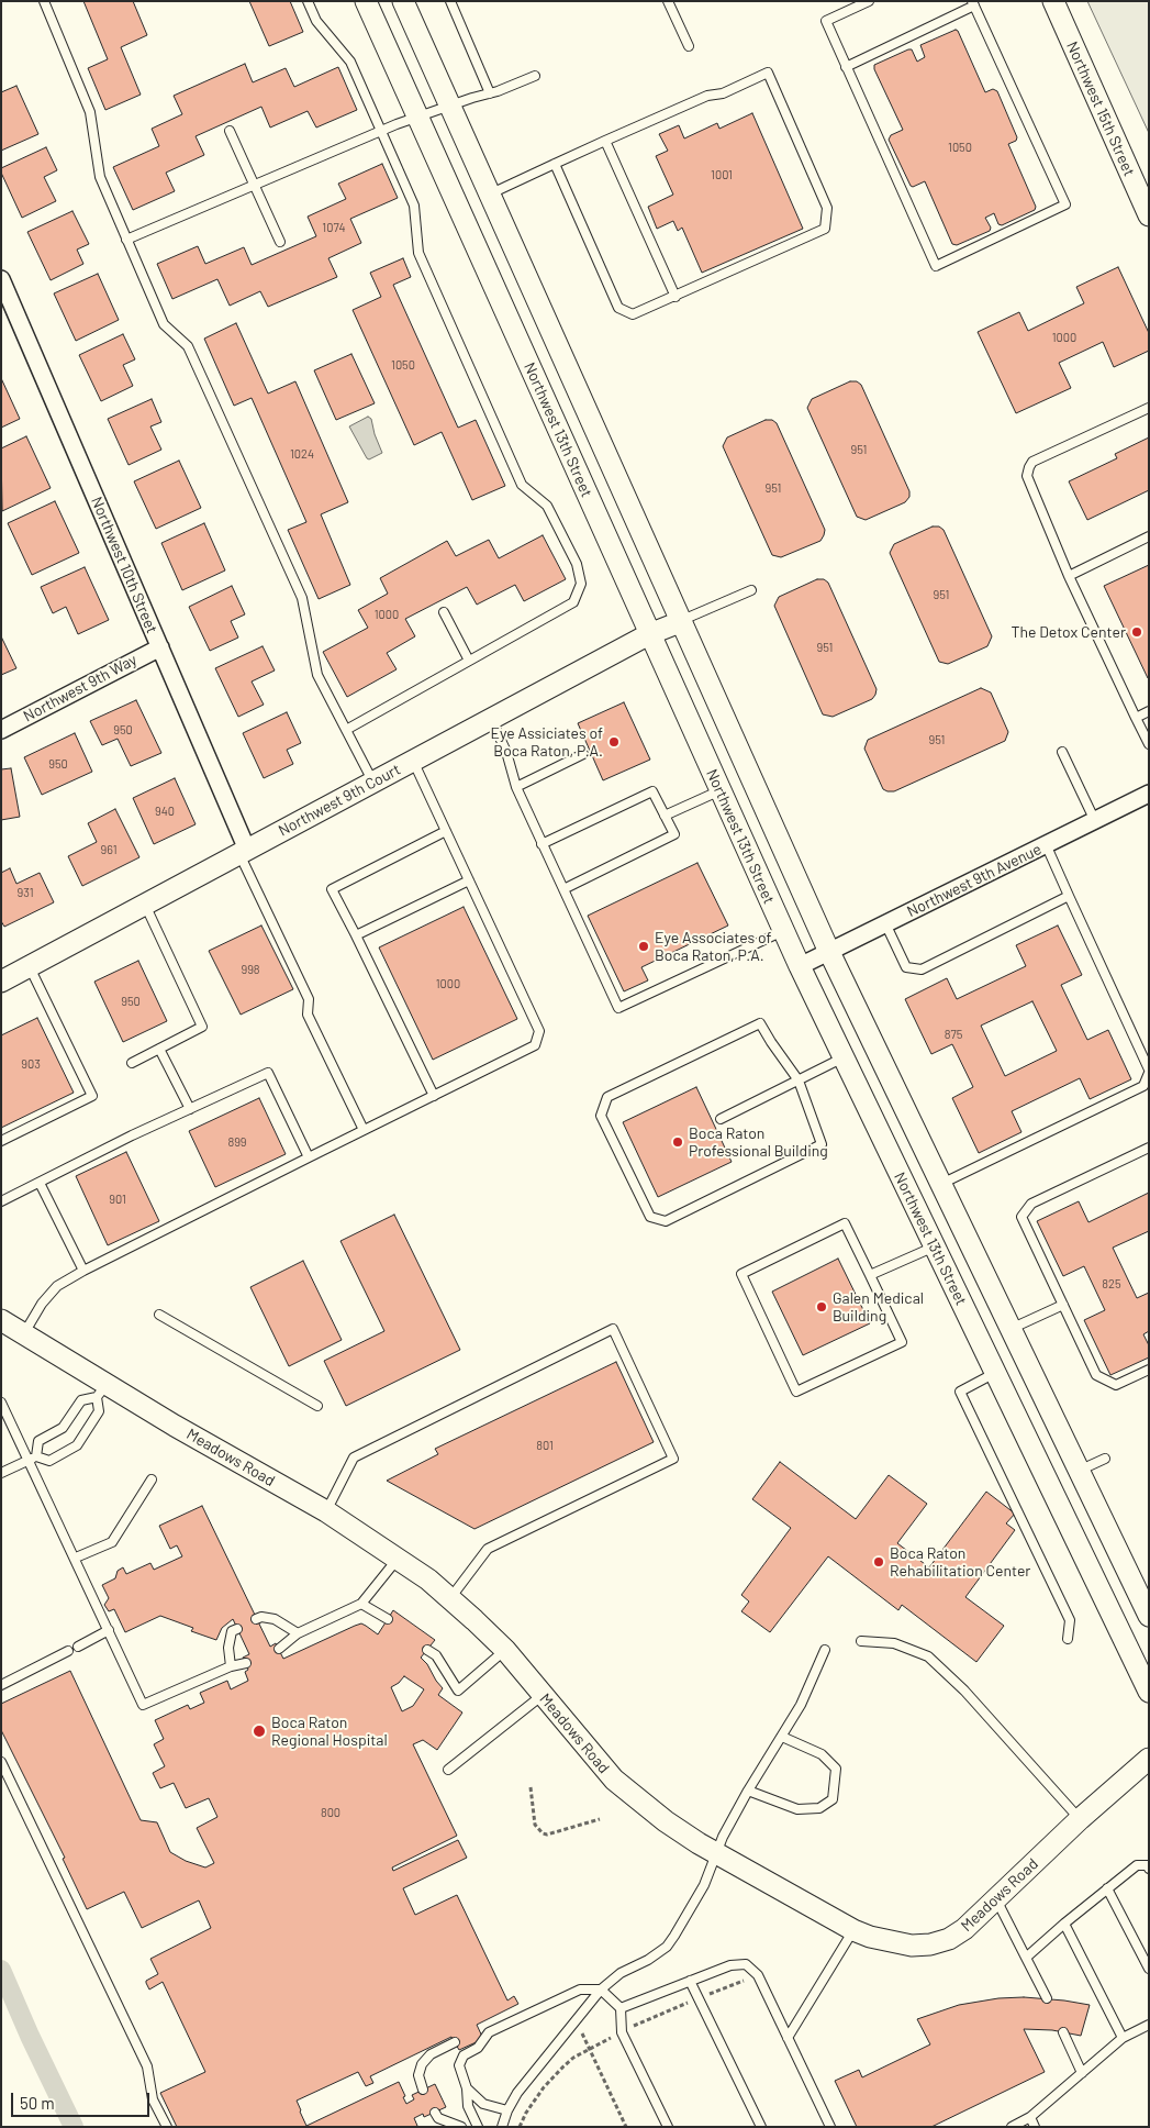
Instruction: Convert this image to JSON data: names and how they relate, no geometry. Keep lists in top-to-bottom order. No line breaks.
{"streets":{"street":["Northwest 15th Street","Northwest 13th Street","Northwest 10th Street","Northwest 9th Way","Northwest 9th Court","Northwest 9th Avenue","Meadows Road"]},"crossings":[["Northwest 13th Street","Northwest 9th Court"],["Northwest 13th Street","Northwest 9th Avenue"],["Northwest 10th Street","Northwest 9th Way"],["Northwest 10th Street","Northwest 9th Court"]],"places":["The Detox Center","Eye Assiciates of Boca Raton, P.A.","Eye Associates of Boca Raton, P.A.","Boca Raton Professional Building","Galen Medical Building","Boca Raton Rehabilitation Center","Boca Raton Regional Hospital"],"house_numbers":["1050","1001","1074","1000","1050","951","1024","951","951","1000","951","950","951","950","940","961","931","998","1000","950","875","903","899","901","825","801","800"],"scale_bar":"50 m"}
